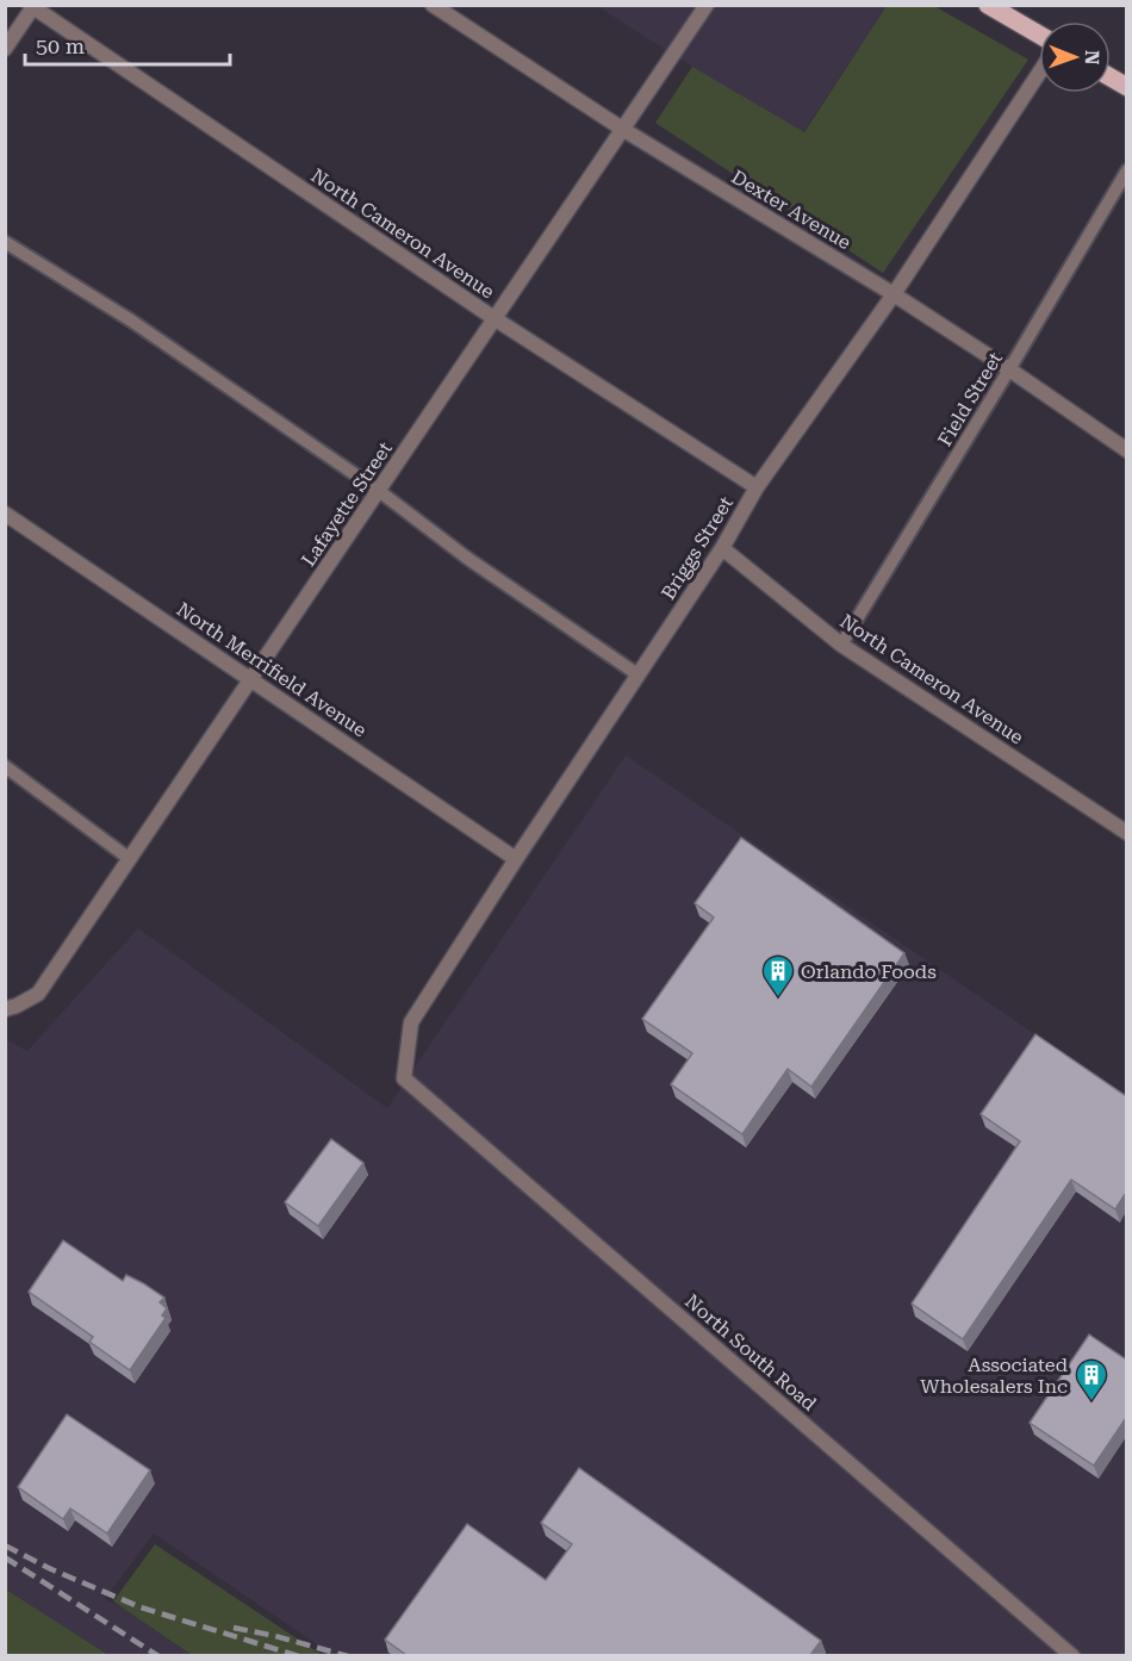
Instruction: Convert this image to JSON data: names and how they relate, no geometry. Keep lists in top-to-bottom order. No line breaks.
{"streets":{"street":["Dexter Avenue","North Cameron Avenue","Lafayette Street","Briggs Street","North Merrifield Avenue","North South Road"],"lane":["Field Street"]},"crossings":[["Dexter Avenue","Field Street"],["Dexter Avenue","Lafayette Street"],["Dexter Avenue","Briggs Street"],["North Cameron Avenue","Field Street"],["North Cameron Avenue","Lafayette Street"],["North Cameron Avenue","Briggs Street"],["Lafayette Street","North Merrifield Avenue"],["Briggs Street","North Merrifield Avenue"],["Briggs Street","North South Road"]],"places":{"building":["Orlando Foods","Associated Wholesalers Inc"]},"scale_bar":"50 m","north":"right"}
